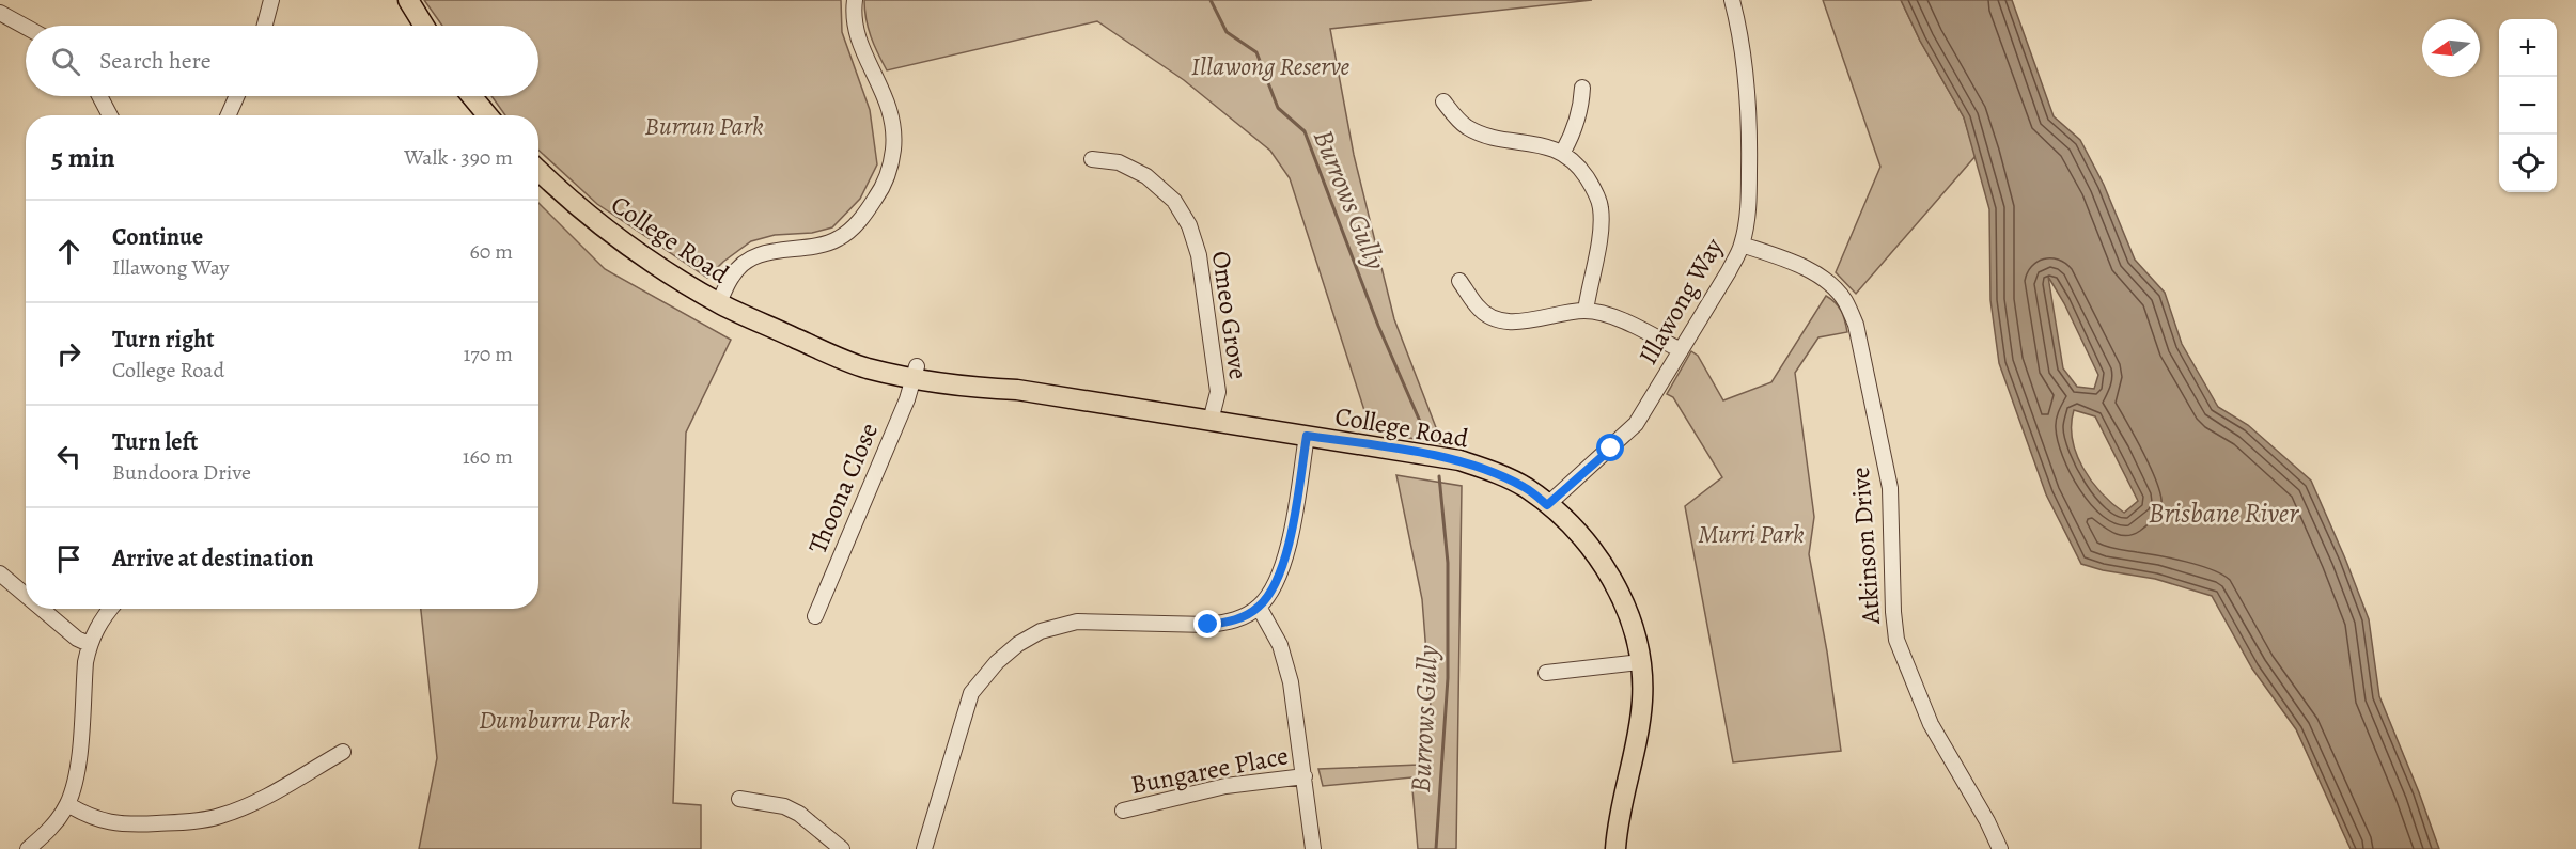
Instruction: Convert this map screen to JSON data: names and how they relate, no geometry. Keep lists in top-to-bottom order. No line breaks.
{"streets":{"main road":["College Road"],"street":["Illawong Way","Omeo Grove","Thoona Close","Atkinson Drive","Bungaree Place"]},"crossings":[["College Road","Illawong Way"],["College Road","Omeo Grove"],["College Road","Thoona Close"],["Illawong Way","Atkinson Drive"]],"water":["Burrows Gully","Brisbane River"],"parks":["Illawong Reserve","Burrun Park","Murri Park","Dumburru Park"],"north":"left","page":{"map_buttons":["+","−"],"search":"Search here","heading":["5 min","Walk · 390 m"],"list":[["Continue","Illawong Way","60 m"],["Turn right","College Road","170 m"],["Turn left","Bundoora Drive","160 m"],"Arrive at destination"]}}
